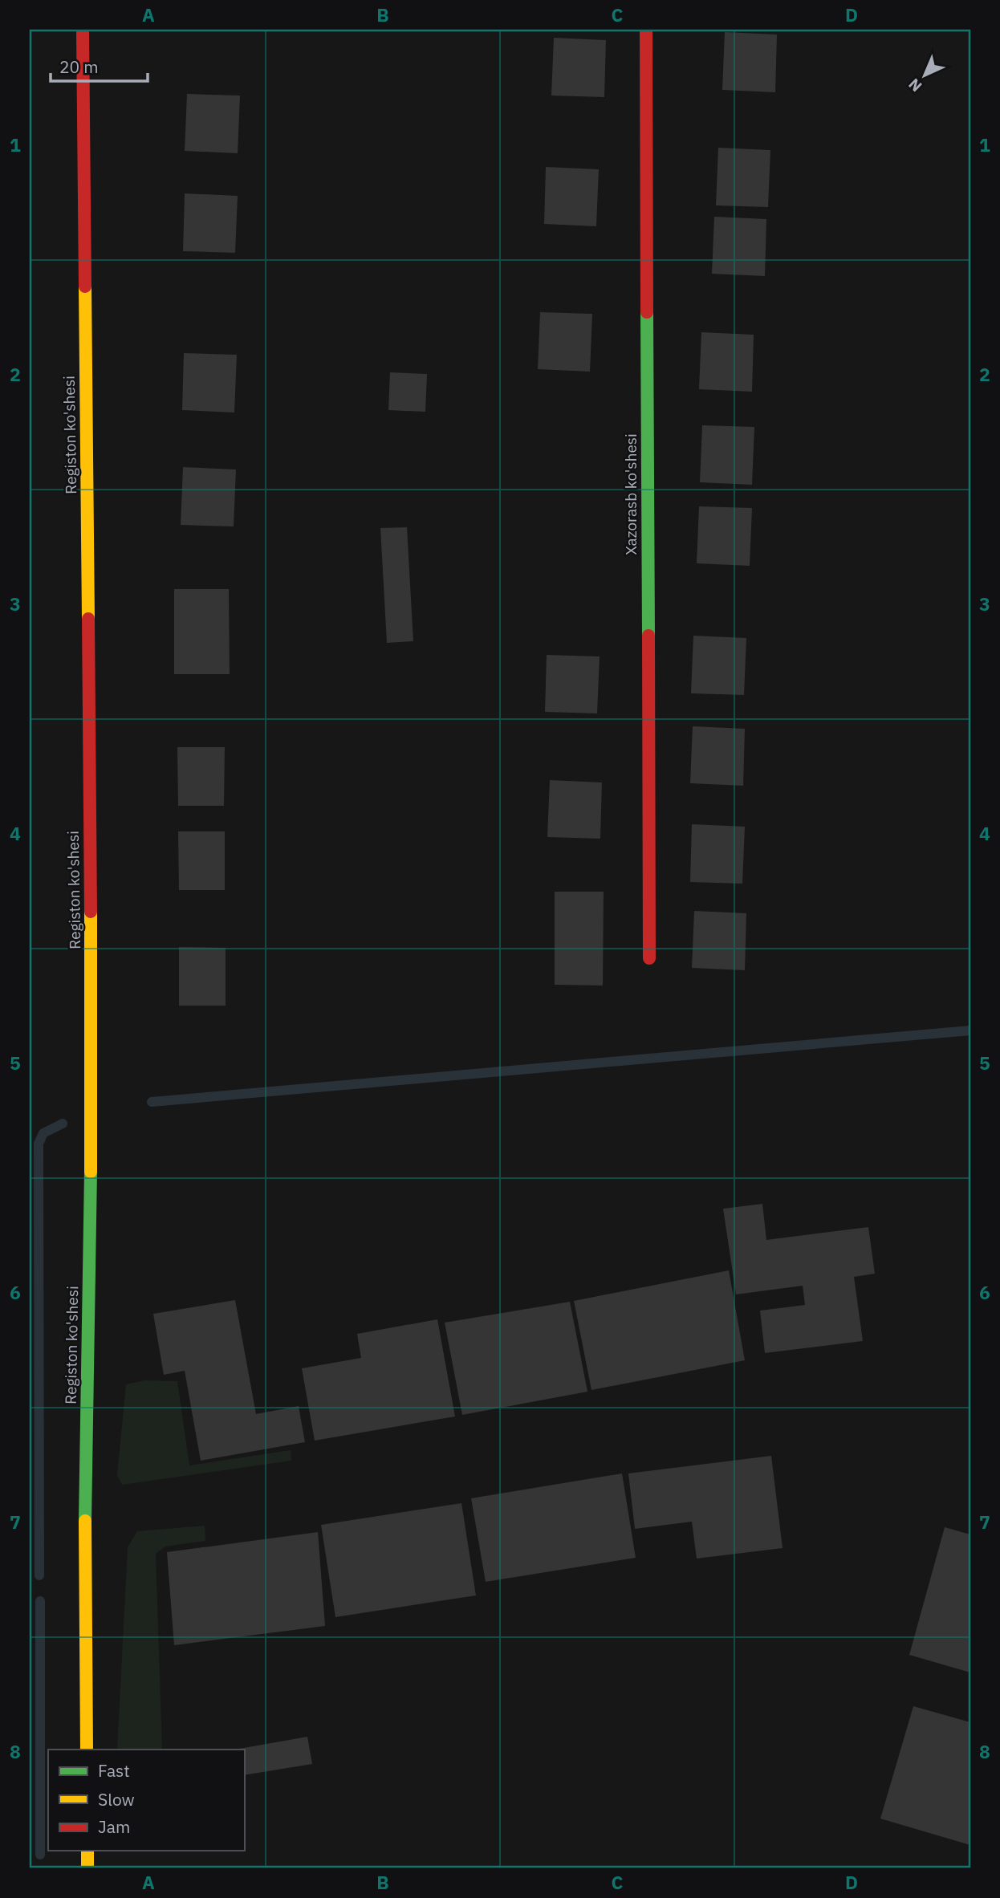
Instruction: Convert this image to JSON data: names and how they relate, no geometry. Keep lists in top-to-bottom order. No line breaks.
{"streets":{"street":["Registon ko'shesi","Xazorasb ko'shesi"]},"legend":["Fast","Slow","Jam"],"scale_bar":"20 m","north":"bottom left","grid":{"columns":["A","B","C","D"],"rows":["1","2","3","4","5","6","7","8"]}}
